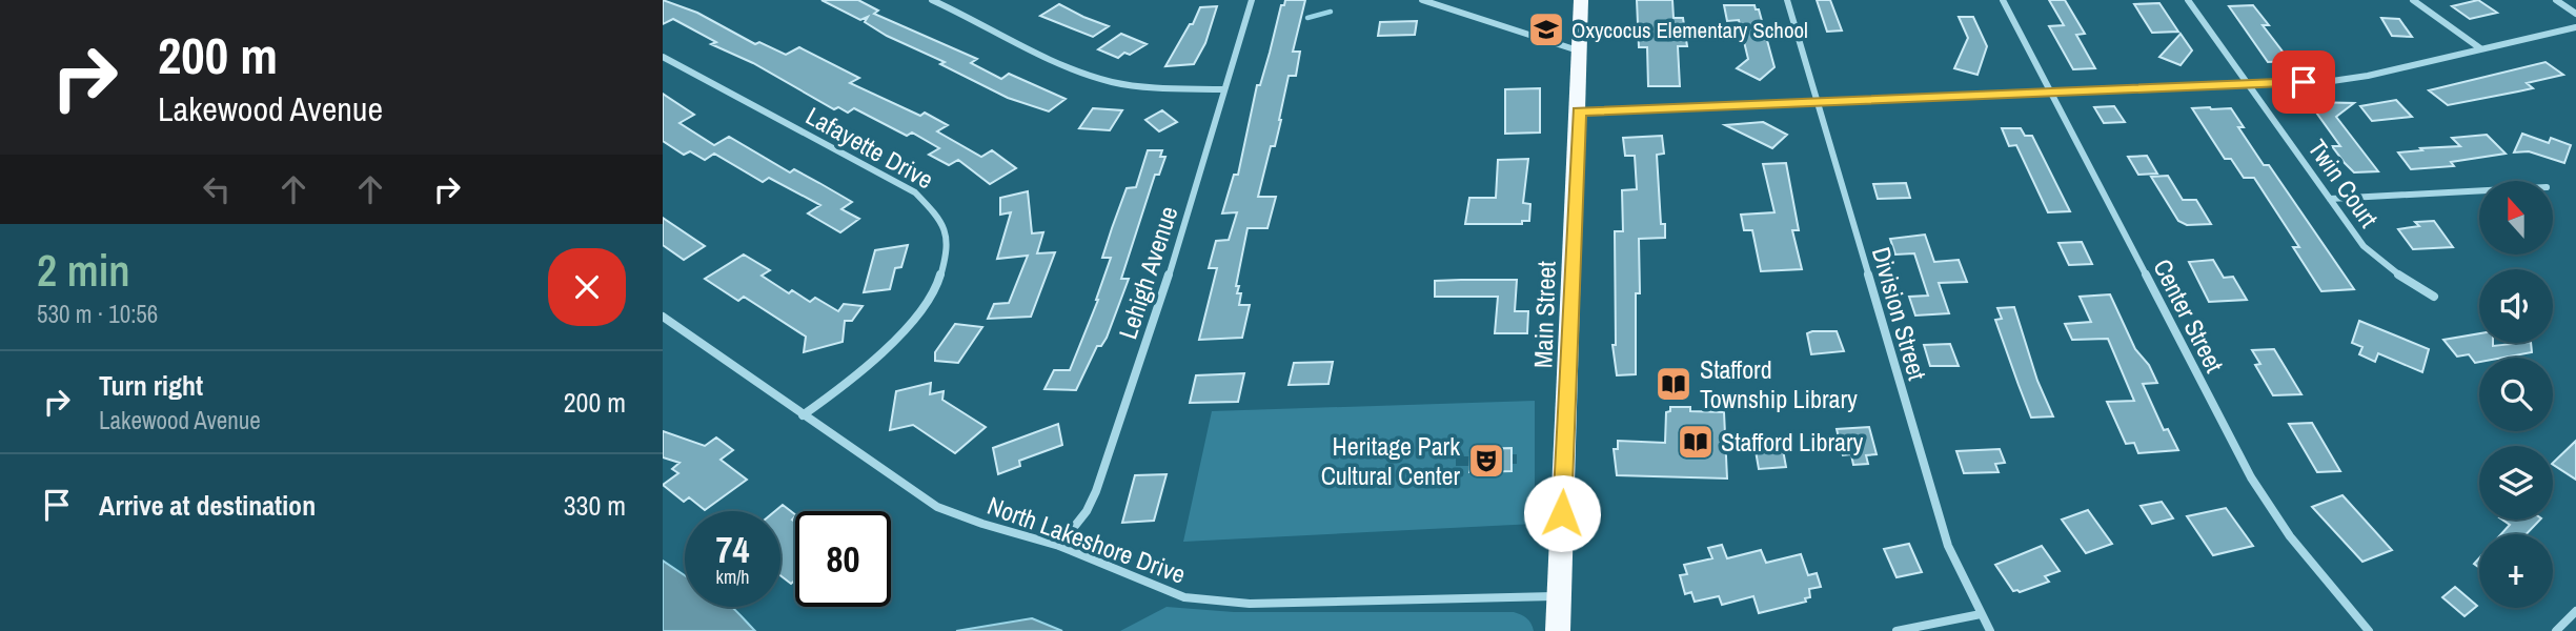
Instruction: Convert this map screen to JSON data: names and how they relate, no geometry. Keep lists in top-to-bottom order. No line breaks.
{"streets":{"highway":["Main Street"],"street":["Lafayette Drive","Twin Court","Lehigh Avenue","Division Street","Center Street","North Lakeshore Drive"]},"crossings":[["Lafayette Drive","North Lakeshore Drive"],["Lehigh Avenue","North Lakeshore Drive"],["Main Street","North Lakeshore Drive"]],"places":{"school or university":["Oxycocus Elementary School"],"library":["Stafford Township Library","Stafford Library"],"theatre":["Heritage Park Cultural Center"]},"north":"top","page":{"turn":["200 m","Lakewood Avenue"],"map_buttons":"+","heading":["2 min","530 m · 10:56"],"list":[{"name":"Turn right","note":"Lakewood Avenue","value":"200 m"},{"name":"Arrive at destination","value":"330 m"}],"speed":"74 km/h","limit":"80"}}
